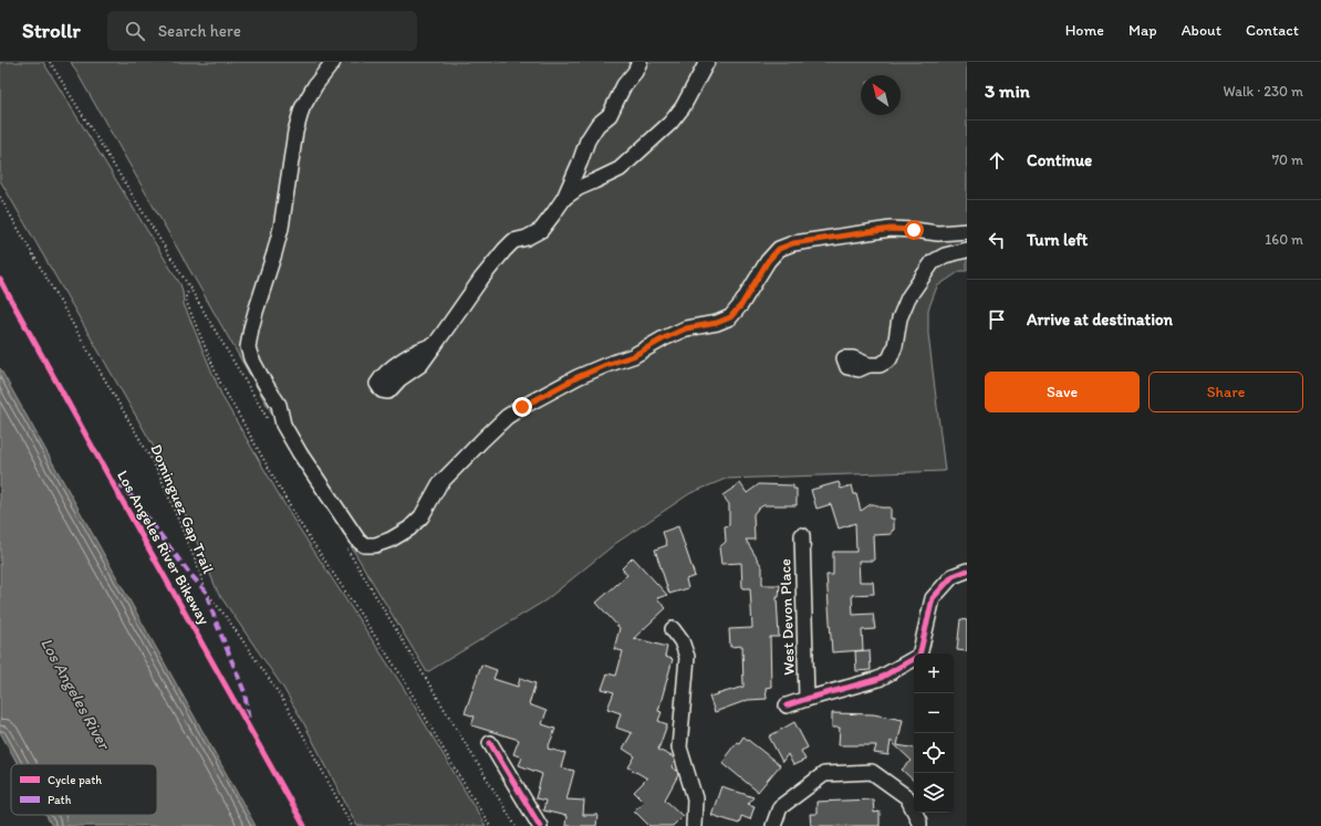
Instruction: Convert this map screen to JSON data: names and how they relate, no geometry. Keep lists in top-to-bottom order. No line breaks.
{"streets":{"street":["West Devon Place"],"path":["Dominguez Gap Trail"],"cycle path":["Los Angeles River Bikeway"]},"water":["Los Angeles River"],"legend":["Cycle path","Path"],"north":"top left","page":{"header":"Strollr","search":"Search here","nav":["Home","Map","About","Contact"],"heading":["3 min","Walk · 230 m"],"list":[["Continue","70 m"],["Turn left","160 m"],"Arrive at destination"],"buttons":["Save","Share"],"map_buttons":["+","−"]}}
